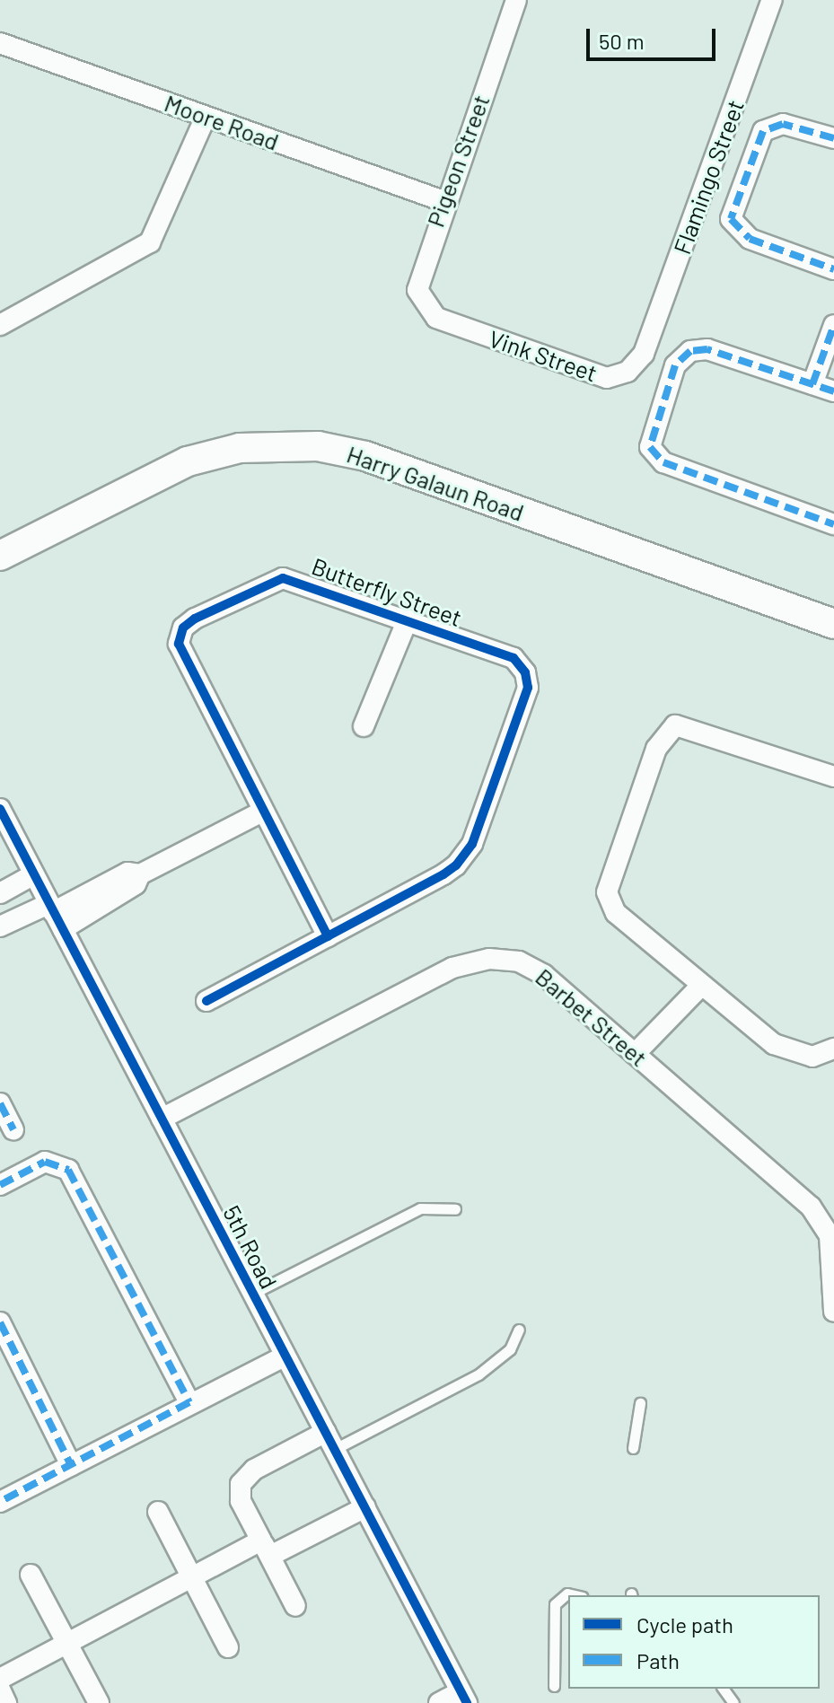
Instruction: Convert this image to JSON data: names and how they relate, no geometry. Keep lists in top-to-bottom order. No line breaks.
{"streets":{"main road":["Harry Galaun Road"],"street":["Moore Road","Pigeon Street","Flamingo Street","Vink Street","Butterfly Street","Barbet Street","5th Road"]},"crossings":[["Moore Road","Pigeon Street"],["Pigeon Street","Vink Street"],["Flamingo Street","Vink Street"],["Barbet Street","5th Road"]],"legend":["Cycle path","Path"],"scale_bar":"50 m"}
